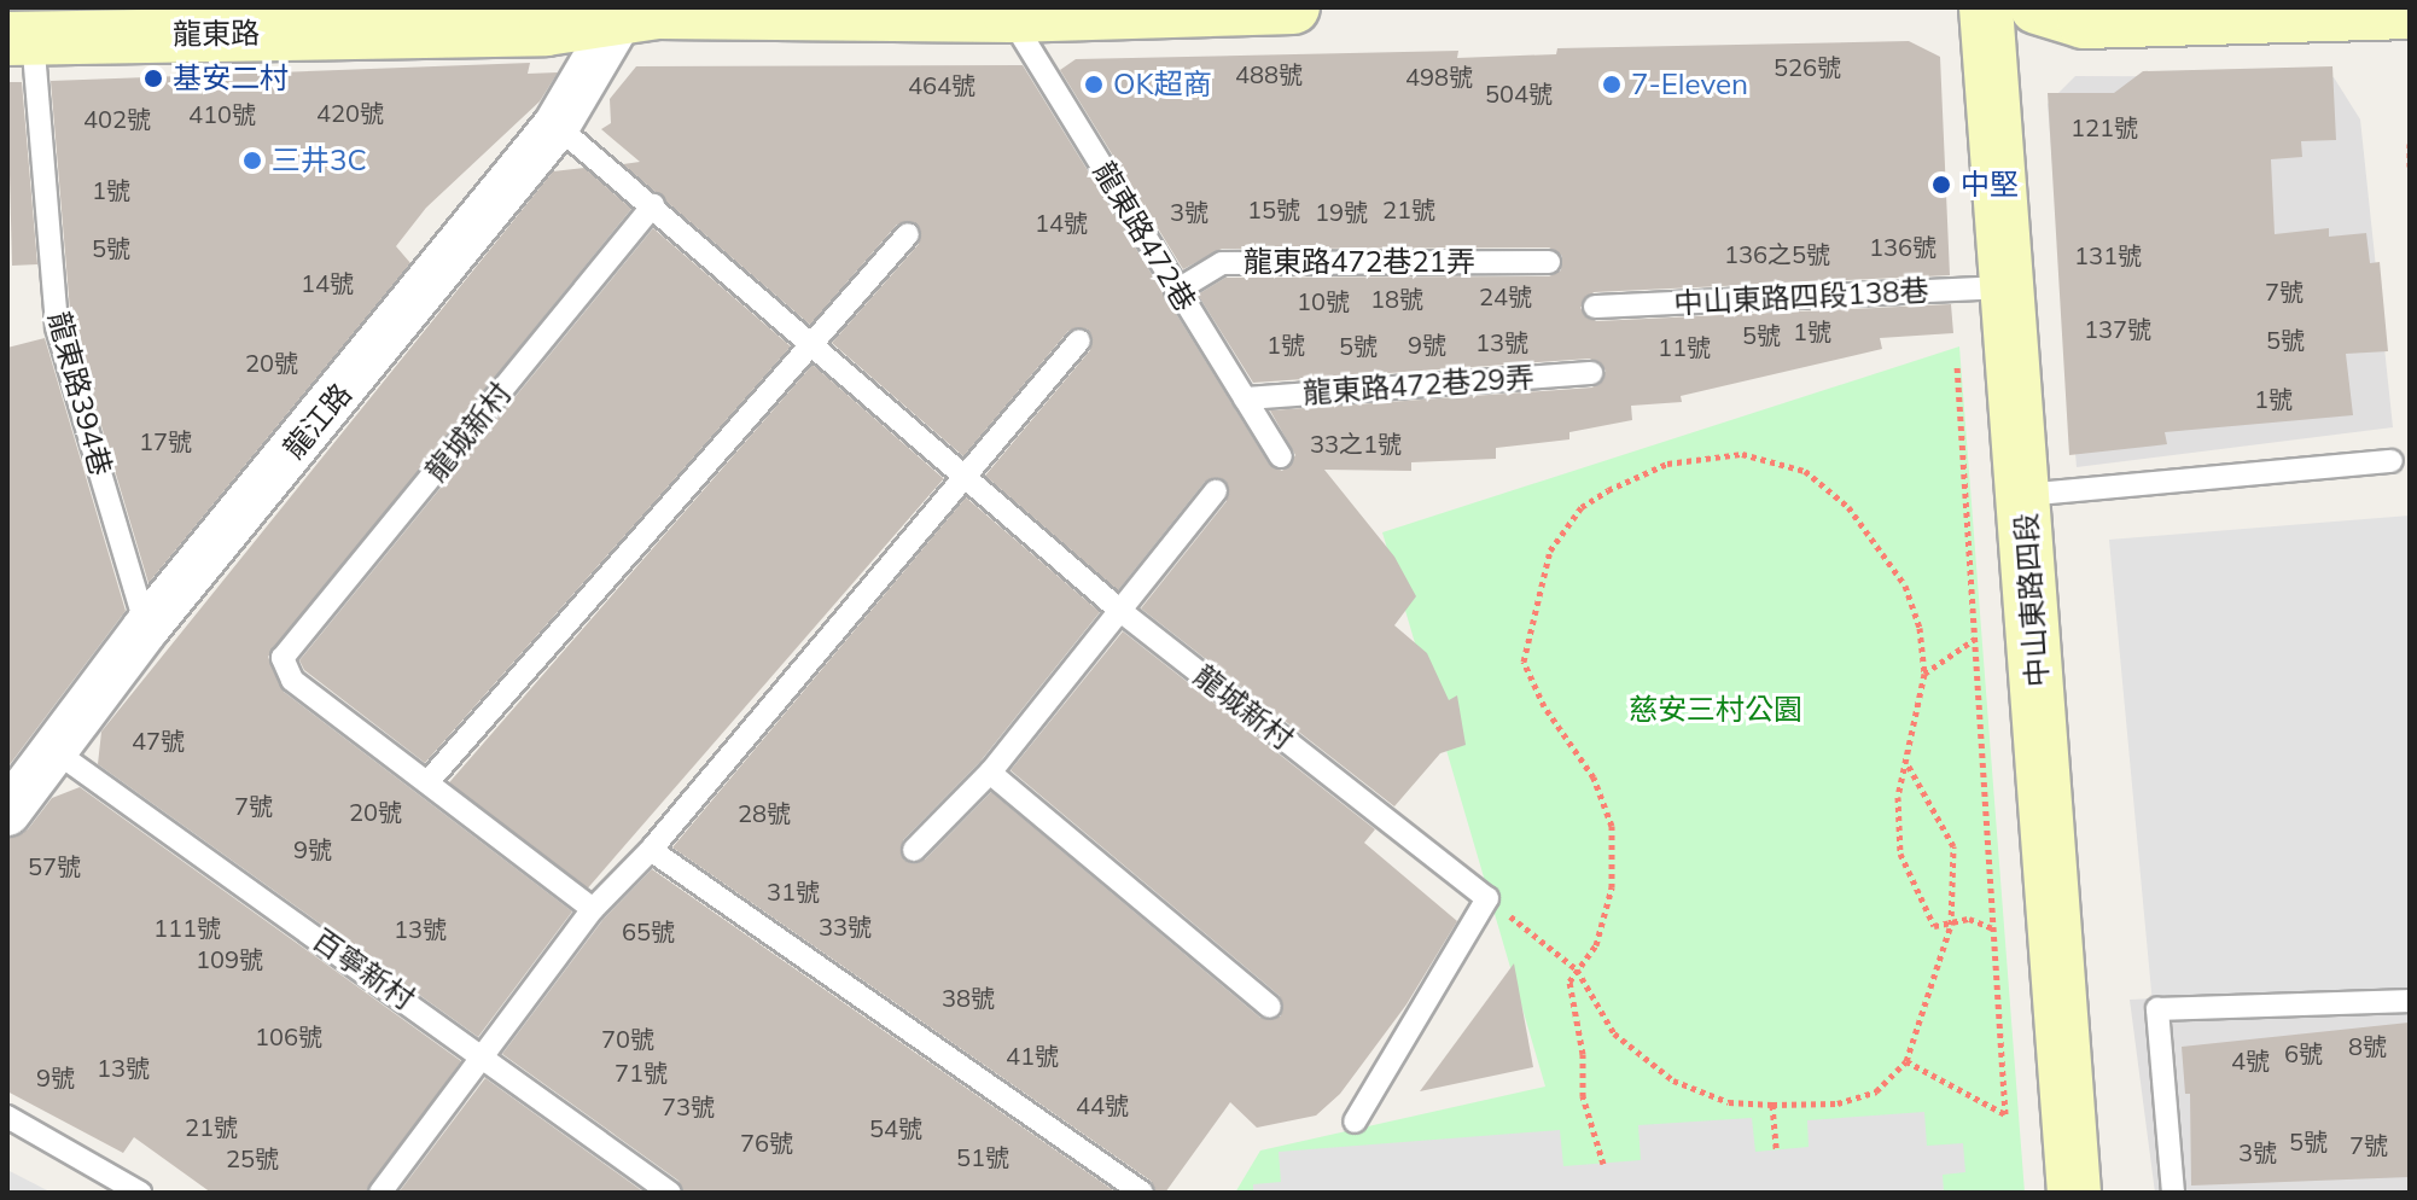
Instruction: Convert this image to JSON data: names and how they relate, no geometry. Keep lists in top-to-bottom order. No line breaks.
{"streets":{"street":["龍東路","龍江路","中山東路四段"],"lane":["龍東路472巷","龍東路472巷21弄","中山東路四段138巷","龍東路472巷29弄","龍東路394巷","龍城新村","百寧新村"]},"crossings":[["龍東路","龍東路472巷"],["龍東路","龍東路394巷"],["龍東路","龍江路"],["龍東路472巷","龍東路472巷21弄"],["龍東路472巷","龍東路472巷29弄"],["中山東路四段138巷","中山東路四段"],["龍東路394巷","龍江路"],["龍江路","龍城新村"],["龍江路","百寧新村"]],"parks":["慈安三村公園"],"places":["基安二村","OK超商","7-Eleven","三井3C","中堅"],"house_numbers":["526號","488號","498號","464號","504號","420號","410號","402號","121號","1號","15號","21號","3號","19號","14號","136號","5號","136之5號","131號","14號","7號","24號","18號","10號","137號","1號","5號","5號","13號","1號","9號","5號","11號","20號","1號","17號","33之1號","47號","7號","20號","28號","9號","57號","31號","33號","111號","13號","65號","109號","38號","106號","70號","8號","6號","41號","4號","13號","71號","9號","44號","73號","21號","54號","5號","76號","7號","3號","51號","25號"]}
